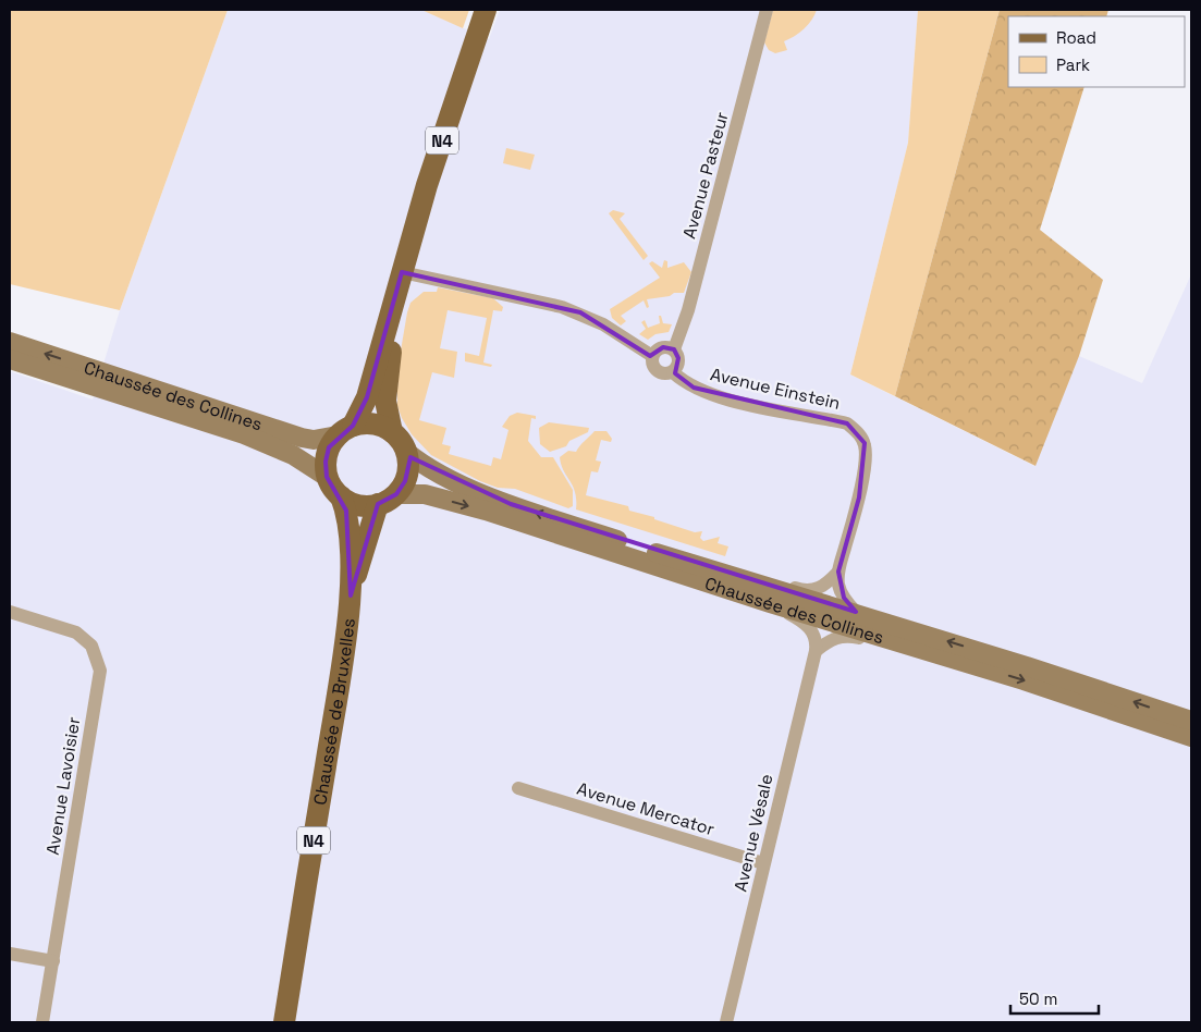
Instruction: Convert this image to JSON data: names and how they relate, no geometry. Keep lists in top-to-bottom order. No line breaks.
{"streets":{"main road":["N4","Chaussée des Collines","Chaussée de Bruxelles"],"street":["Avenue Pasteur","Avenue Einstein","Avenue Lavoisier","Avenue Mercator","Avenue Vésale"]},"crossings":[["N4","Avenue Einstein"],["N4","Chaussée des Collines"],["N4","Chaussée de Bruxelles"],["Avenue Pasteur","Avenue Einstein"],["Avenue Einstein","Chaussée des Collines"],["Chaussée des Collines","Chaussée de Bruxelles"],["Chaussée des Collines","Avenue Vésale"],["Avenue Mercator","Avenue Vésale"]],"legend":["Road","Park"],"scale_bar":"50 m"}
